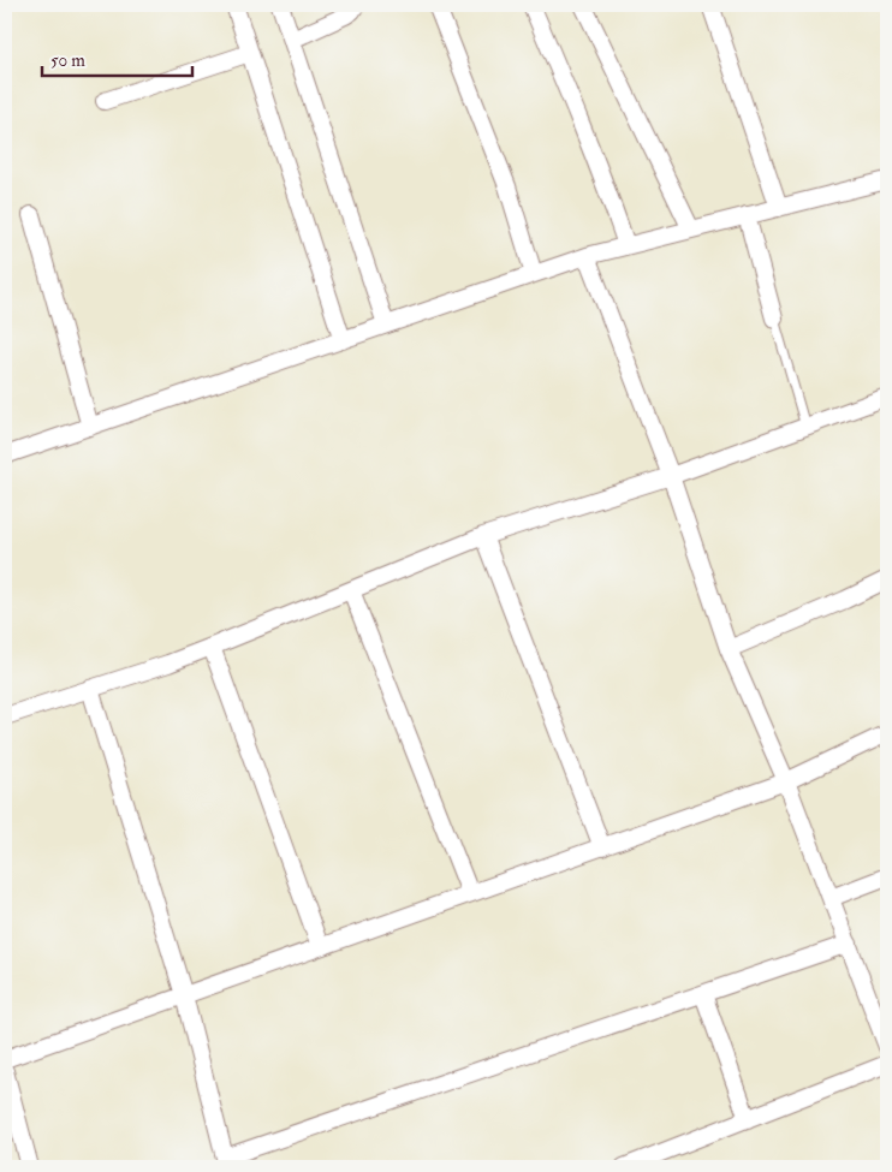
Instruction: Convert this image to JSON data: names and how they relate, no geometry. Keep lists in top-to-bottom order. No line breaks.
{"scale_bar":"50 m"}
